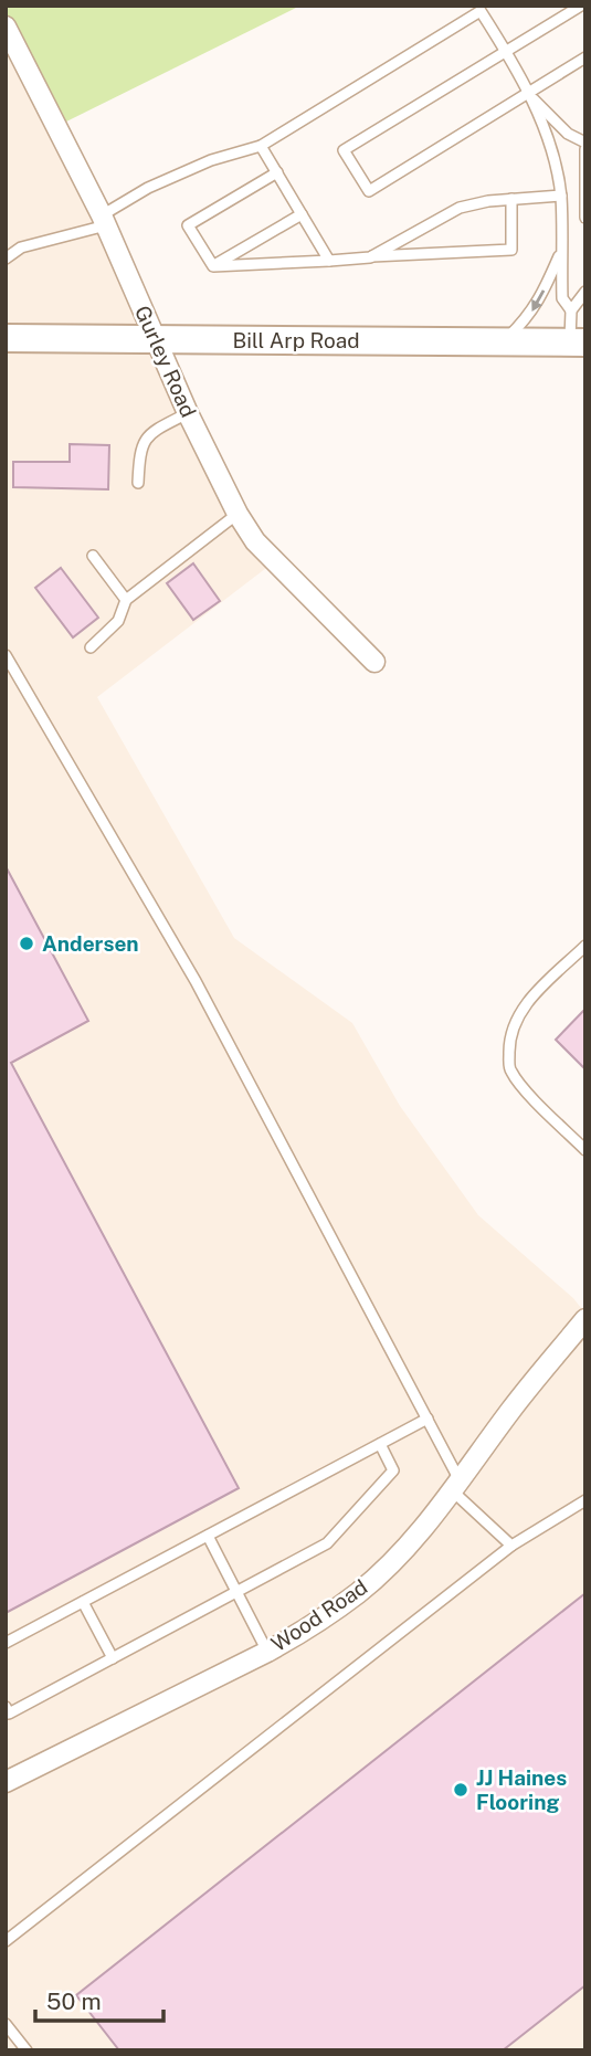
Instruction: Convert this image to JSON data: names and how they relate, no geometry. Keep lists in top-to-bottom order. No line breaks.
{"streets":{"main road":["Bill Arp Road"],"street":["Gurley Road","Wood Road"]},"crossings":[["Bill Arp Road","Gurley Road"]],"places":["Andersen","JJ Haines Flooring"],"scale_bar":"50 m"}
